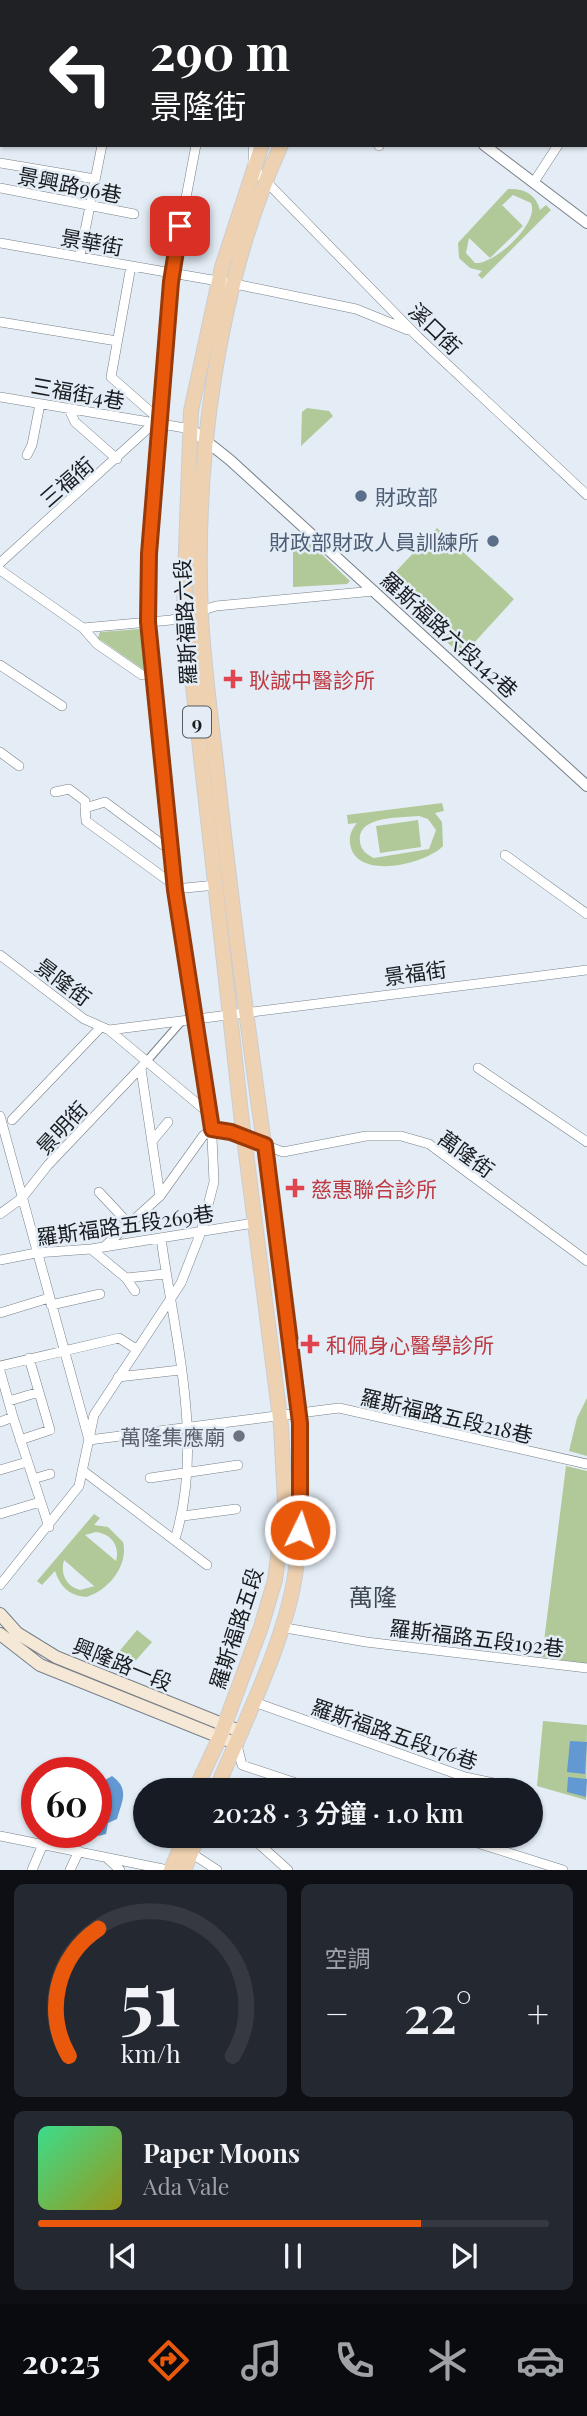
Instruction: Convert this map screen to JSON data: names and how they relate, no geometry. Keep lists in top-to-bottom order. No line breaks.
{"streets":{"main road":["羅斯福路六段","9","羅斯福路五段","興隆路一段"],"street":["景興路96巷","景華街","溪口街","三福街4巷","三福街","羅斯福路六段142巷","景福街","景隆街","景明街","萬隆街","羅斯福路五段269巷","羅斯福路五段218巷","羅斯福路五段192巷","羅斯福路五段176巷"]},"crossings":[["景華街","溪口街"],["景華街","羅斯福路六段"],["溪口街","羅斯福路六段"],["三福街4巷","三福街"],["三福街4巷","羅斯福路六段"],["三福街4巷","羅斯福路六段142巷"],["羅斯福路六段","羅斯福路六段142巷"],["羅斯福路六段","景福街"],["羅斯福路六段","萬隆街"],["羅斯福路六段","羅斯福路五段"],["9","羅斯福路五段"],["9","興隆路一段"],["景隆街","景明街"],["萬隆街","羅斯福路五段"],["羅斯福路五段269巷","羅斯福路五段"],["羅斯福路五段218巷","羅斯福路五段"],["羅斯福路五段","羅斯福路五段192巷"],["羅斯福路五段","興隆路一段"],["羅斯福路五段","羅斯福路五段176巷"]],"districts":["萬隆"],"places":{"other":["財政部","財政部財政人員訓練所","萬隆集應廟"],"health":["耿誠中醫診所","慈惠聯合診所","和佩身心醫學診所"]},"page":{"turn":["290 m","景隆街"],"limit":"60","trip":"20:28 · 3 分鐘 · 1.0 km","tile":"空調","heat":["−","22°","+"],"song":["Paper Moons","Ada Vale"],"tabs":"20:25","gauge":["51","km/h"]}}
